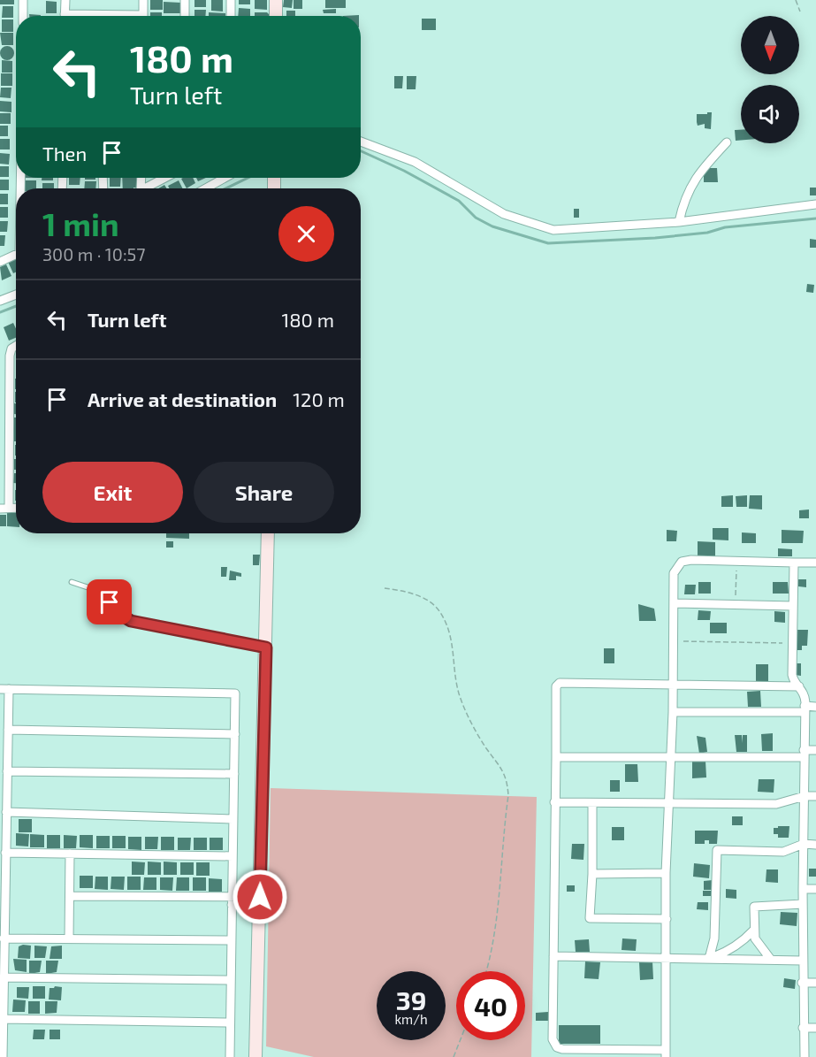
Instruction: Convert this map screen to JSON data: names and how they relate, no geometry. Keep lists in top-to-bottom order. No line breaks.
{"north":"bottom","page":{"turn":["180 m","Turn left"],"then":"Then","heading":["1 min","300 m · 10:57"],"list":[{"name":"Turn left","value":"180 m"},{"name":"Arrive at destination","value":"120 m"}],"buttons":["Exit","Share"],"speed":"39 km/h","limit":"40"}}
